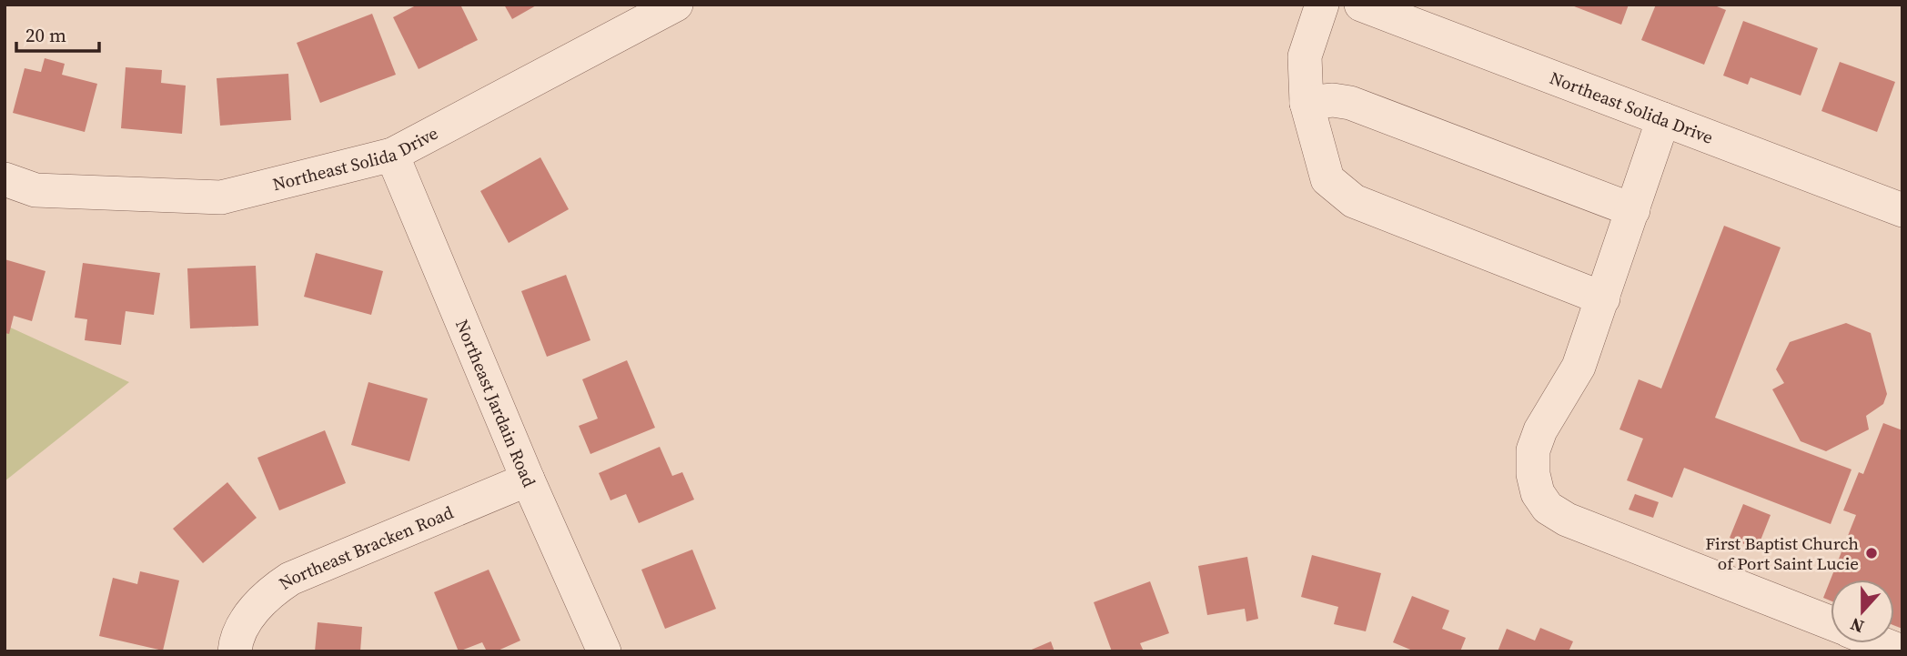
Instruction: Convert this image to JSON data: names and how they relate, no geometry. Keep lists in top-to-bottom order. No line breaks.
{"streets":{"street":["Northeast Solida Drive","Northeast Jardain Road","Northeast Bracken Road"]},"crossings":[["Northeast Solida Drive","Northeast Jardain Road"],["Northeast Jardain Road","Northeast Bracken Road"]],"places":["First Baptist Church of Port Saint Lucie"],"scale_bar":"20 m","north":"bottom"}
